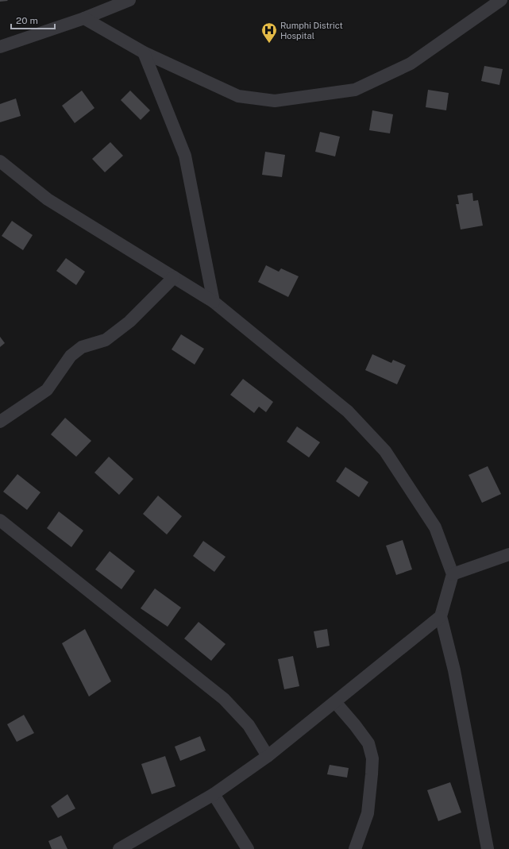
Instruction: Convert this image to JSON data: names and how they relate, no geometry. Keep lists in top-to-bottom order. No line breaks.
{"places":{"hospital":["Rumphi District Hospital"]},"scale_bar":"20 m"}
